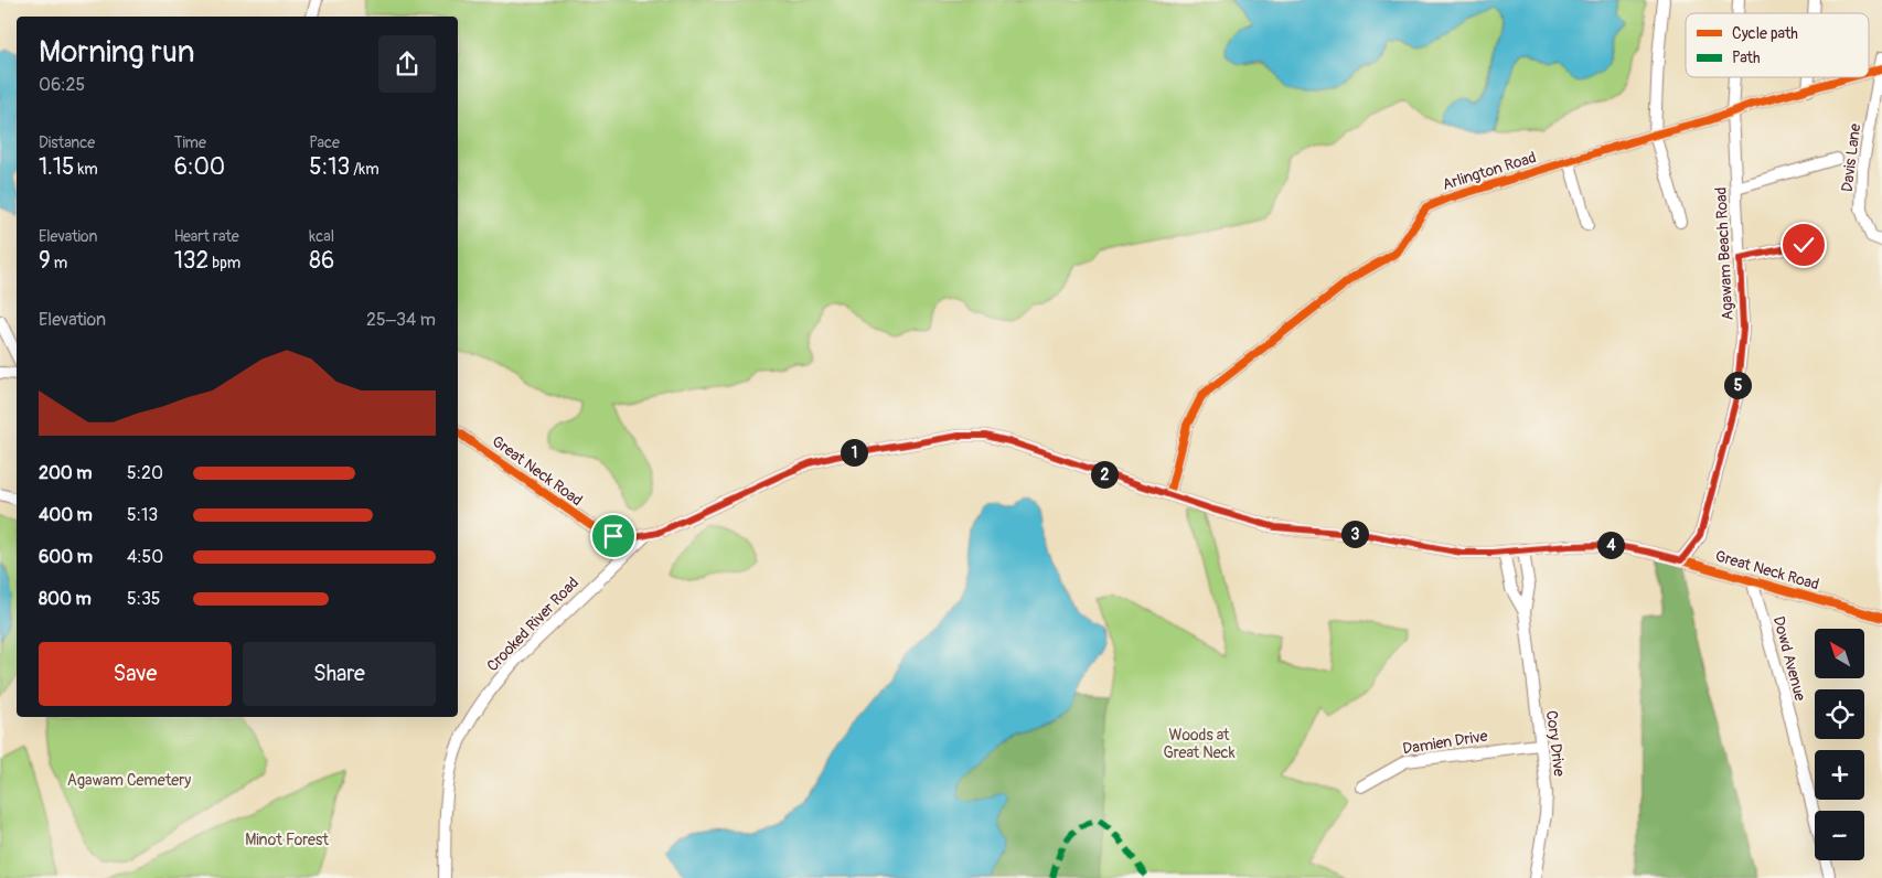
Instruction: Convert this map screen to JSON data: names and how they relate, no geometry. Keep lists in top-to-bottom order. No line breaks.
{"streets":{"street":["Davis Lane","Arlington Road","Agawam Beach Road","Great Neck Road","Crooked River Road","Dowd Avenue","Damien Drive","Cory Drive"]},"crossings":[["Arlington Road","Agawam Beach Road"],["Arlington Road","Great Neck Road"],["Agawam Beach Road","Great Neck Road"],["Great Neck Road","Crooked River Road"],["Great Neck Road","Dowd Avenue"],["Great Neck Road","Cory Drive"],["Damien Drive","Cory Drive"]],"parks":["Woods at Great Neck","Agawam Cemetery","Minot Forest"],"legend":["Cycle path","Path"],"north":"top left","page":{"heading":["Morning run","06:25"],"stats":[["Distance","1.15 km"],["Time","6:00"],["Pace","5:13 /km"],["Elevation","9 m"],["Heart rate","132 bpm"],["kcal","86"]],"chart":["Elevation","25–34 m"],"pins":["5","1","2","3","4"],"list":[{"name":"200 m","note":"5:20"},{"name":"400 m","note":"5:13"},{"name":"600 m","note":"4:50"},{"name":"800 m","note":"5:35"}],"map_buttons":["+","−"],"buttons":["Save","Share"]}}
